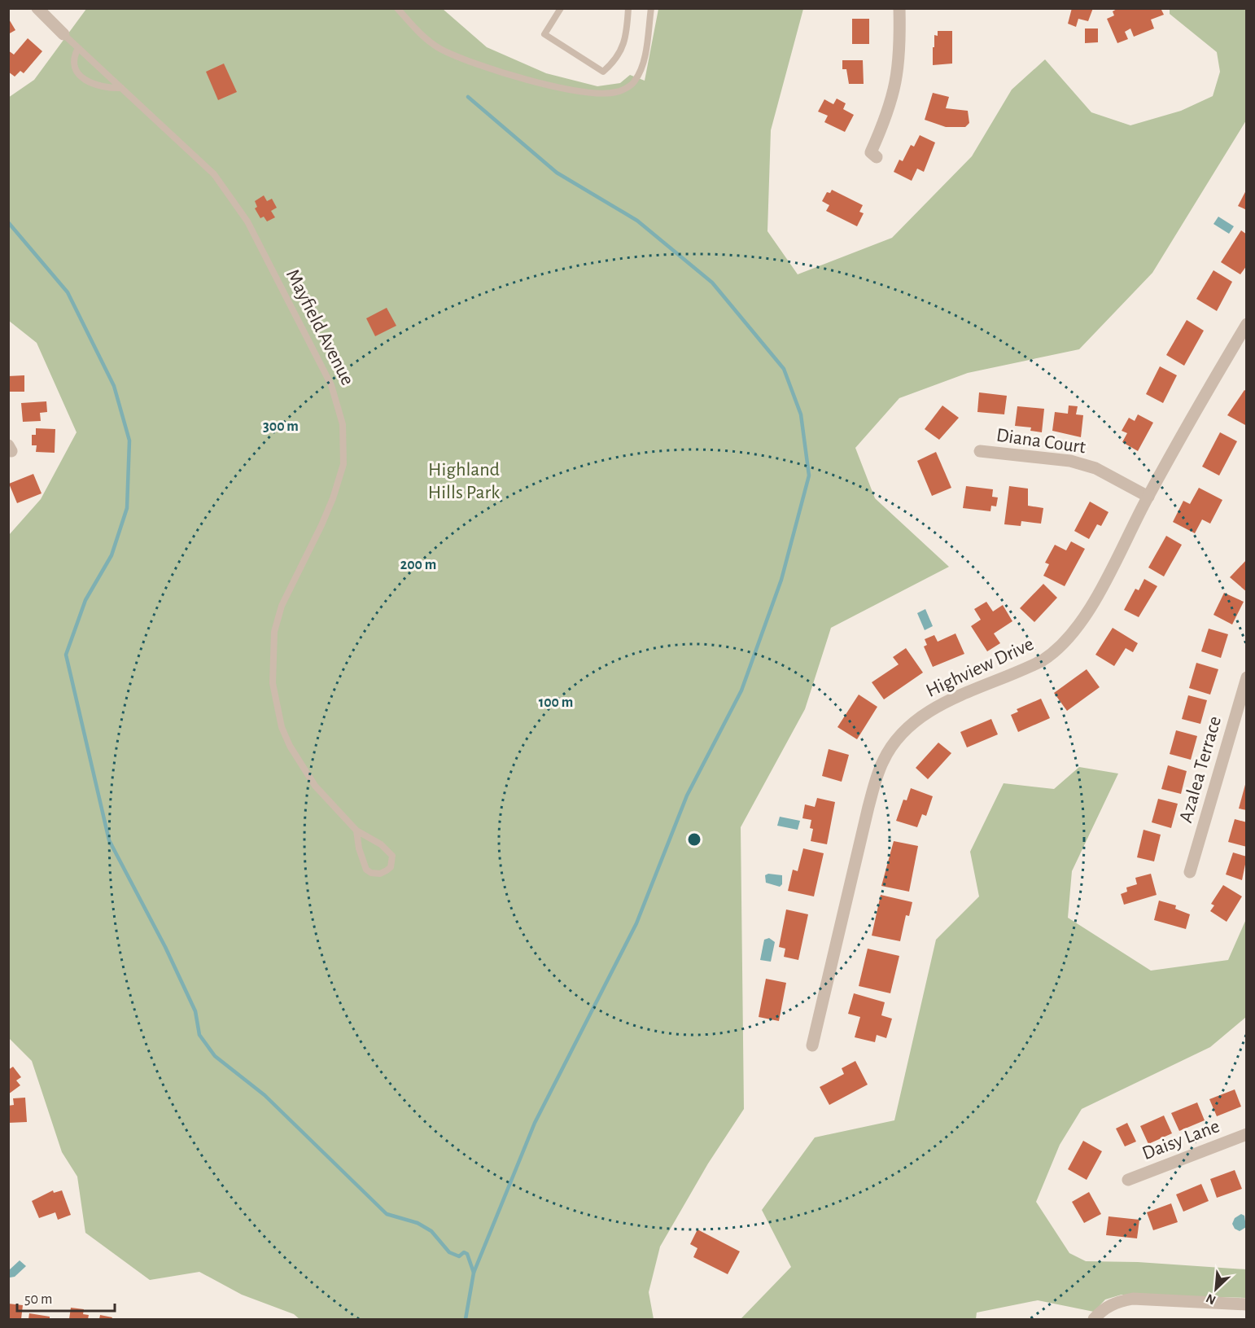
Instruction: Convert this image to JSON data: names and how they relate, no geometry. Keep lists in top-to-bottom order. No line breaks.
{"streets":{"street":["Mayfield Avenue","Diana Court","Highview Drive","Azalea Terrace","Daisy Lane"]},"crossings":[["Diana Court","Highview Drive"]],"parks":["Highland Hills Park"],"scale_bar":"50 m","north":"bottom left","rings":["300 m","200 m","100 m"]}
